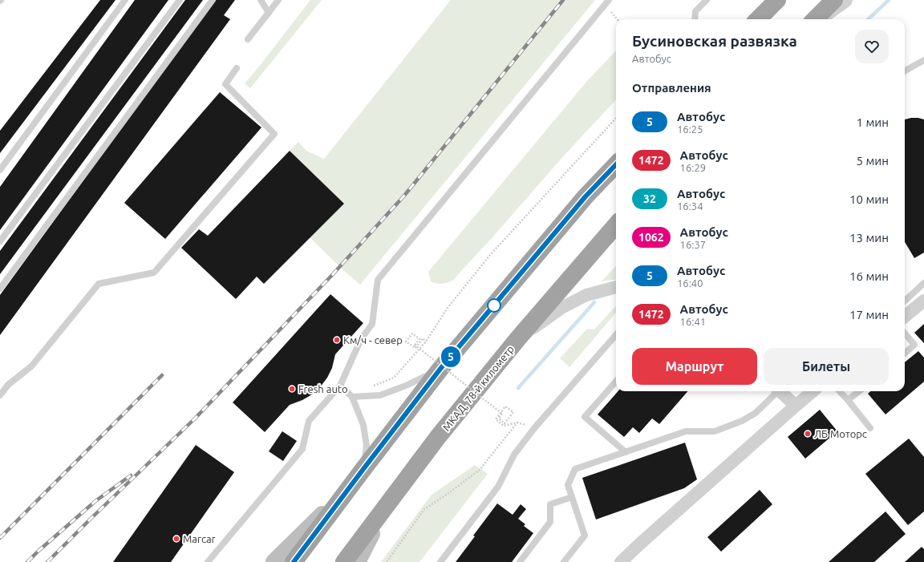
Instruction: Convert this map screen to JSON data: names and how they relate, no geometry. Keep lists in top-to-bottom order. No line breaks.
{"streets":{"highway":["МКАД, 78-й километр"]},"places":["Км/ч - север","Fresh auto","ЛБ Моторс","Marcar"],"lines":["bus line 5"],"page":{"on_map":"5","heading":[["Бусиновская развязка","Автобус"],"Отправления"],"list":[{"mark":"5","name":"Автобус","note":"16:25","value":"1 мин"},{"mark":"1472","name":"Автобус","note":"16:29","value":"5 мин"},{"mark":"32","name":"Автобус","note":"16:34","value":"10 мин"},{"mark":"1062","name":"Автобус","note":"16:37","value":"13 мин"},{"mark":"5","name":"Автобус","note":"16:40","value":"16 мин"},{"mark":"1472","name":"Автобус","note":"16:41","value":"17 мин"}],"buttons":["Маршрут","Билеты"]}}
